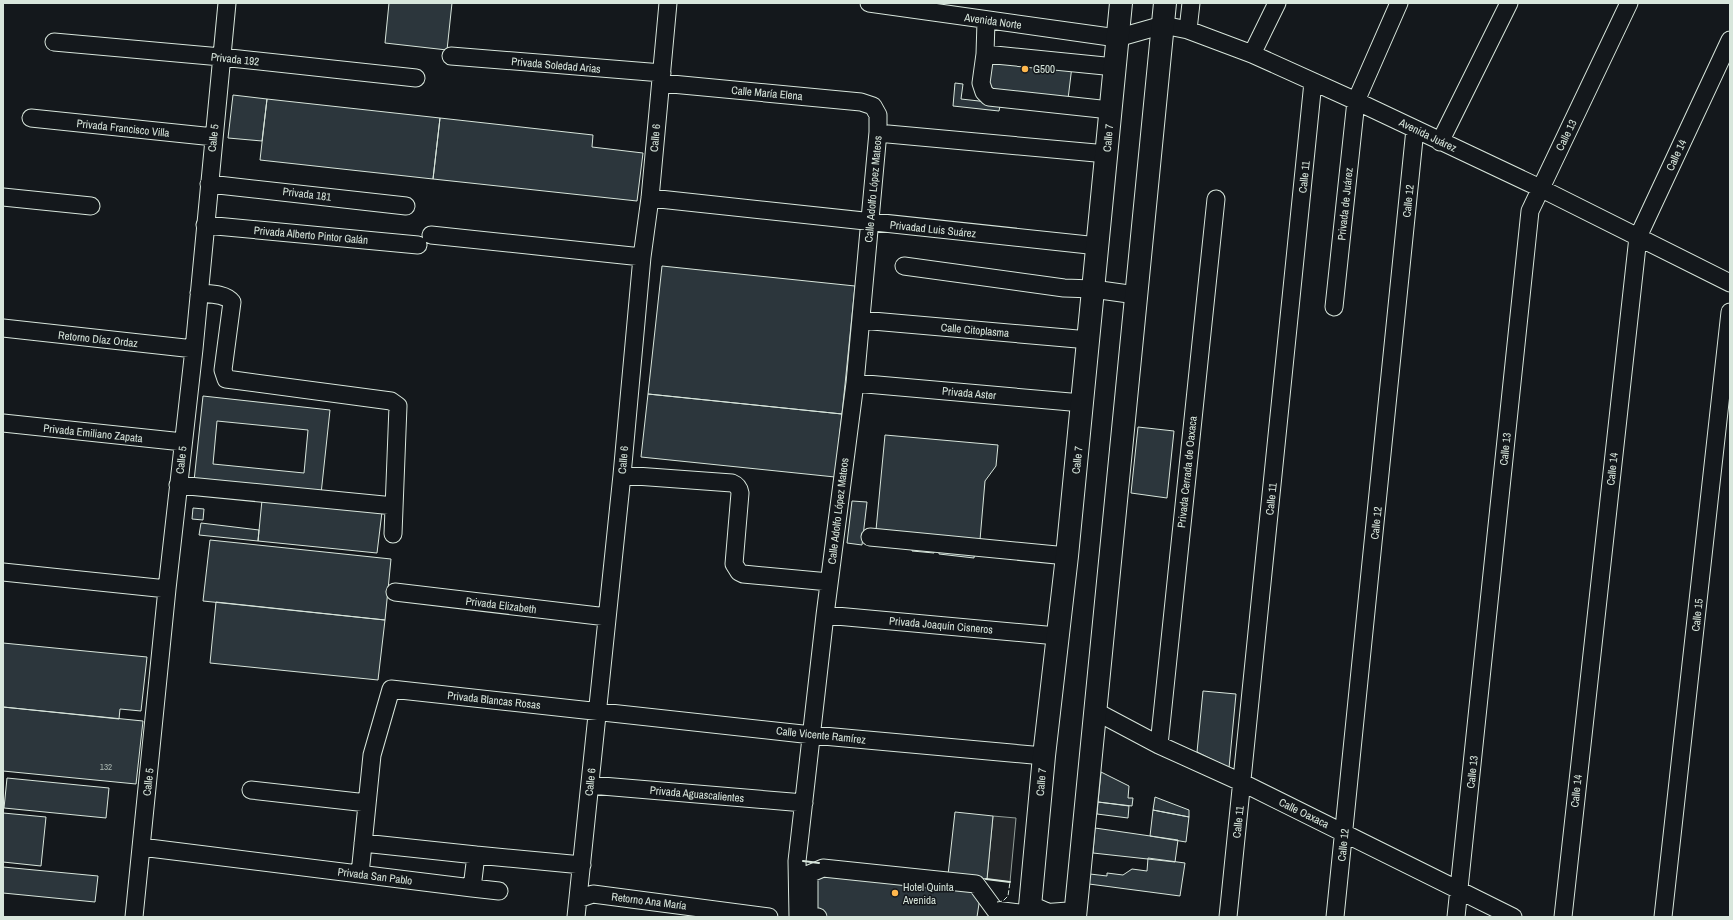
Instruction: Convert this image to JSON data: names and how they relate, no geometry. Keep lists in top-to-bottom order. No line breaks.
{"streets":{"main road":["Calle 7"],"street":["Avenida Norte","Privada 192","Privada Soledad Arias","Calle María Elena","Privada Francisco Villa","Avenida Juárez","Calle 13","Calle 5","Calle 6","Calle 14","Calle 11","Calle Adolfo López Mateos","Privada 181","Calle 12","Privada de Juárez","Privadad Luis Suárez","Privada Alberto Pintor Galán","Calle Citoplasma","Retorno Díaz Ordaz","Privada Aster","Privada Emiliano Zapata","Privada Cerrada de Oaxaca","Privada Elizabeth","Calle 15","Privada Joaquín Cisneros","Privada Blancas Rosas","Calle Vicente Ramírez","Privada Aguascalientes","Calle Oaxaca","Privada San Pablo","Retorno Ana María"]},"crossings":[["Avenida Norte","Avenida Juárez"],["Avenida Norte","Calle 7"],["Privada 192","Calle 5"],["Privada Soledad Arias","Calle María Elena"],["Privada Soledad Arias","Calle 6"],["Calle María Elena","Calle 6"],["Calle María Elena","Calle Adolfo López Mateos"],["Privada Francisco Villa","Calle 5"],["Avenida Juárez","Calle 13"],["Avenida Juárez","Calle 7"],["Avenida Juárez","Calle 14"],["Avenida Juárez","Calle 11"],["Avenida Juárez","Calle 12"],["Avenida Juárez","Privada de Juárez"],["Calle 13","Calle Oaxaca"],["Calle 5","Privada 181"],["Calle 5","Privada Alberto Pintor Galán"],["Calle 5","Retorno Díaz Ordaz"],["Calle 5","Privada Emiliano Zapata"],["Calle 5","Privada San Pablo"],["Calle 6","Privadad Luis Suárez"],["Calle 6","Privada Alberto Pintor Galán"],["Calle 6","Privada Elizabeth"],["Calle 6","Privada Blancas Rosas"],["Calle 6","Calle Vicente Ramírez"],["Calle 6","Privada Aguascalientes"],["Calle 6","Retorno Ana María"],["Calle 7","Privadad Luis Suárez"],["Calle 7","Calle Citoplasma"],["Calle 7","Privada Aster"],["Calle 7","Privada Joaquín Cisneros"],["Calle 7","Calle Vicente Ramírez"],["Calle 11","Calle Oaxaca"],["Calle Adolfo López Mateos","Privadad Luis Suárez"],["Calle Adolfo López Mateos","Calle Citoplasma"],["Calle Adolfo López Mateos","Privada Aster"],["Calle Adolfo López Mateos","Privada Joaquín Cisneros"],["Calle Adolfo López Mateos","Calle Vicente Ramírez"],["Calle Adolfo López Mateos","Privada Aguascalientes"],["Calle 12","Calle Oaxaca"],["Privada Cerrada de Oaxaca","Calle Oaxaca"],["Privada Blancas Rosas","Calle Vicente Ramírez"]],"places":["G500","Hotel Quinta Avenida"],"house_numbers":["132"]}
